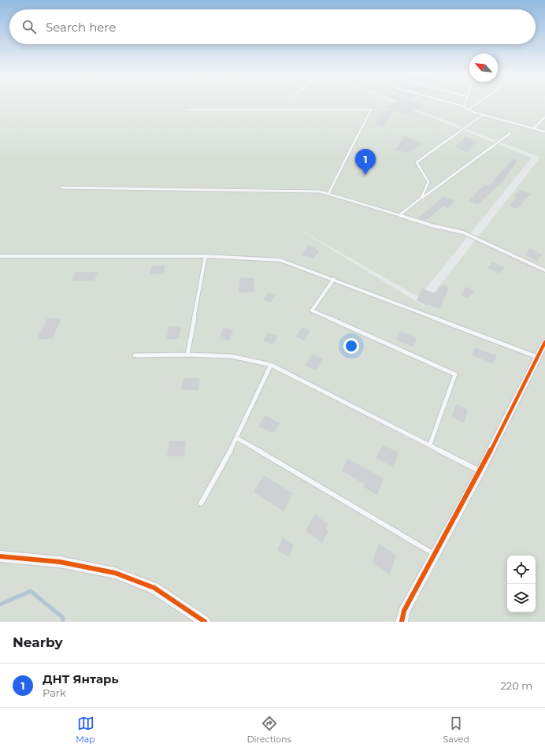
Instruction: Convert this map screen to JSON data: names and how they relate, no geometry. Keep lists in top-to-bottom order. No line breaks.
{"north":"top left","page":{"search":"Search here","pins":"1","heading":"Nearby","list":[{"mark":"1","name":"ДНТ Янтарь","note":"Park","value":"220 m"}],"nav":["Map","Directions","Saved"]}}
